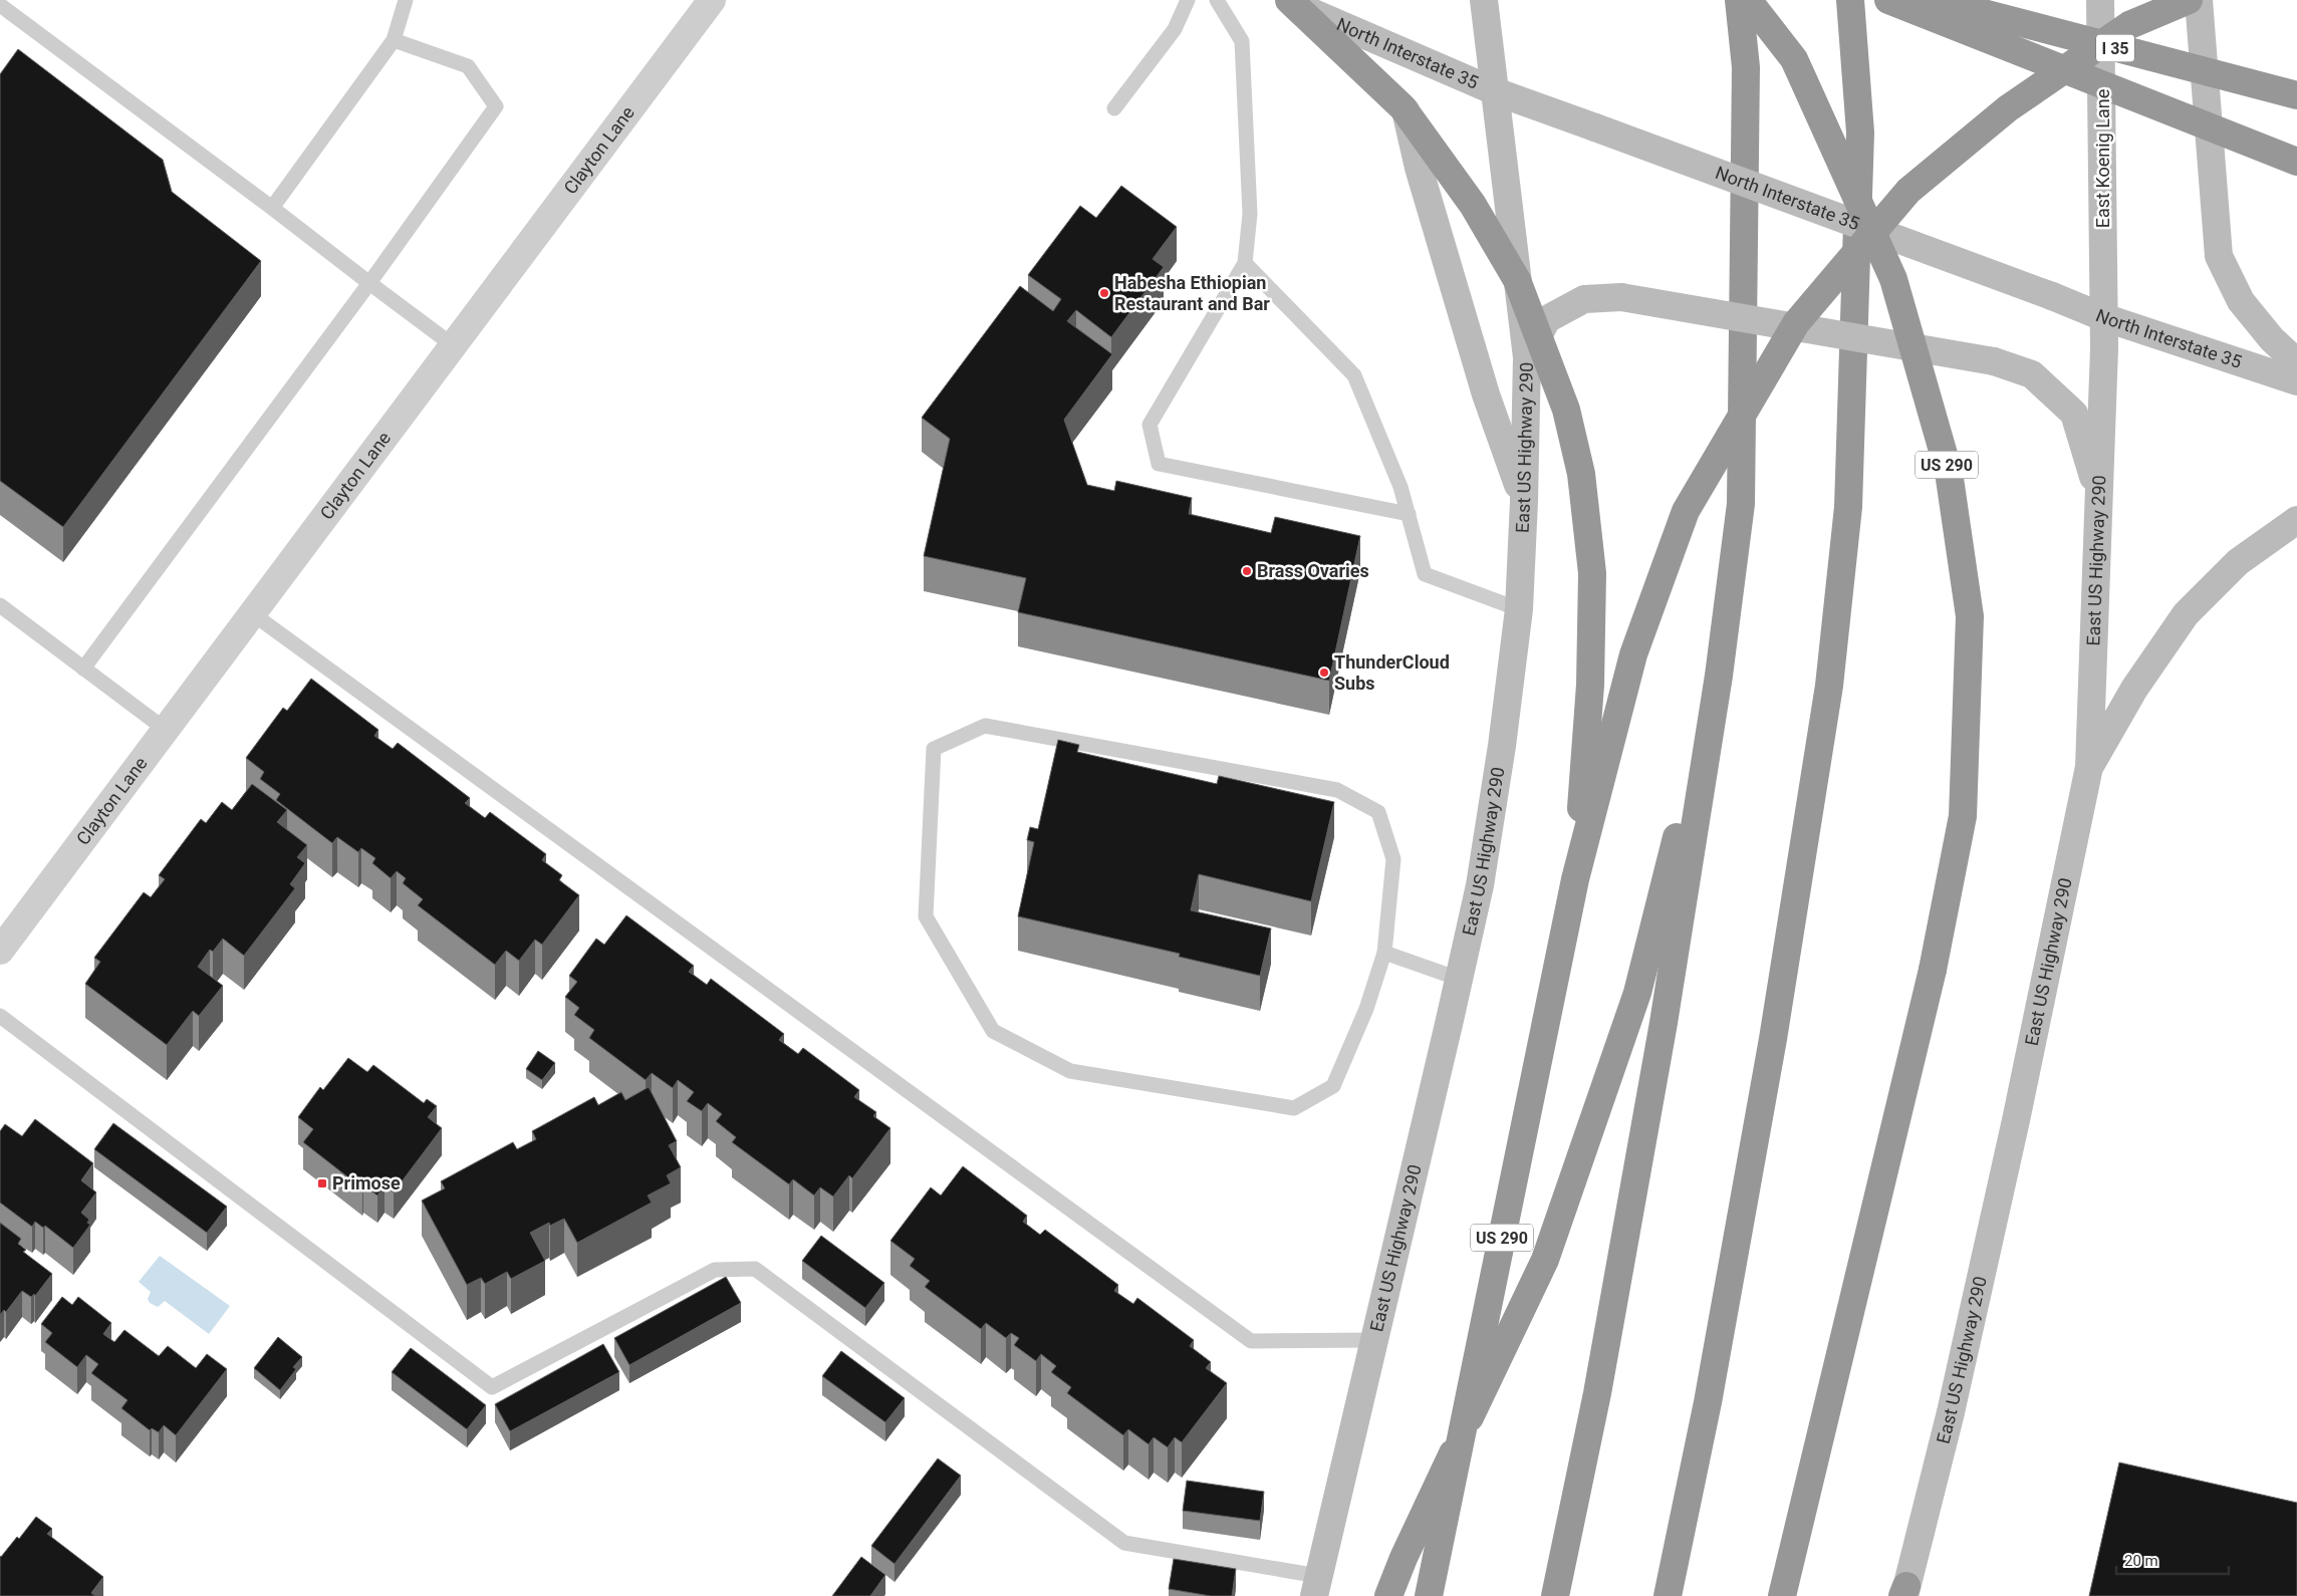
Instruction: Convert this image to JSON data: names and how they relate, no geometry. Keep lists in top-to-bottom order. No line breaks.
{"streets":{"highway":["I 35","US 290"],"main road":["North Interstate 35","East Koenig Lane","East US Highway 290"],"street":["Clayton Lane"]},"crossings":[["North Interstate 35","East Koenig Lane"],["North Interstate 35","East US Highway 290"],["East Koenig Lane","East US Highway 290"]],"places":{"other":["Habesha Ethiopian Restaurant and Bar","Brass Ovaries","ThunderCloud Subs"],"transit":["Primose"]},"scale_bar":"20 m"}
